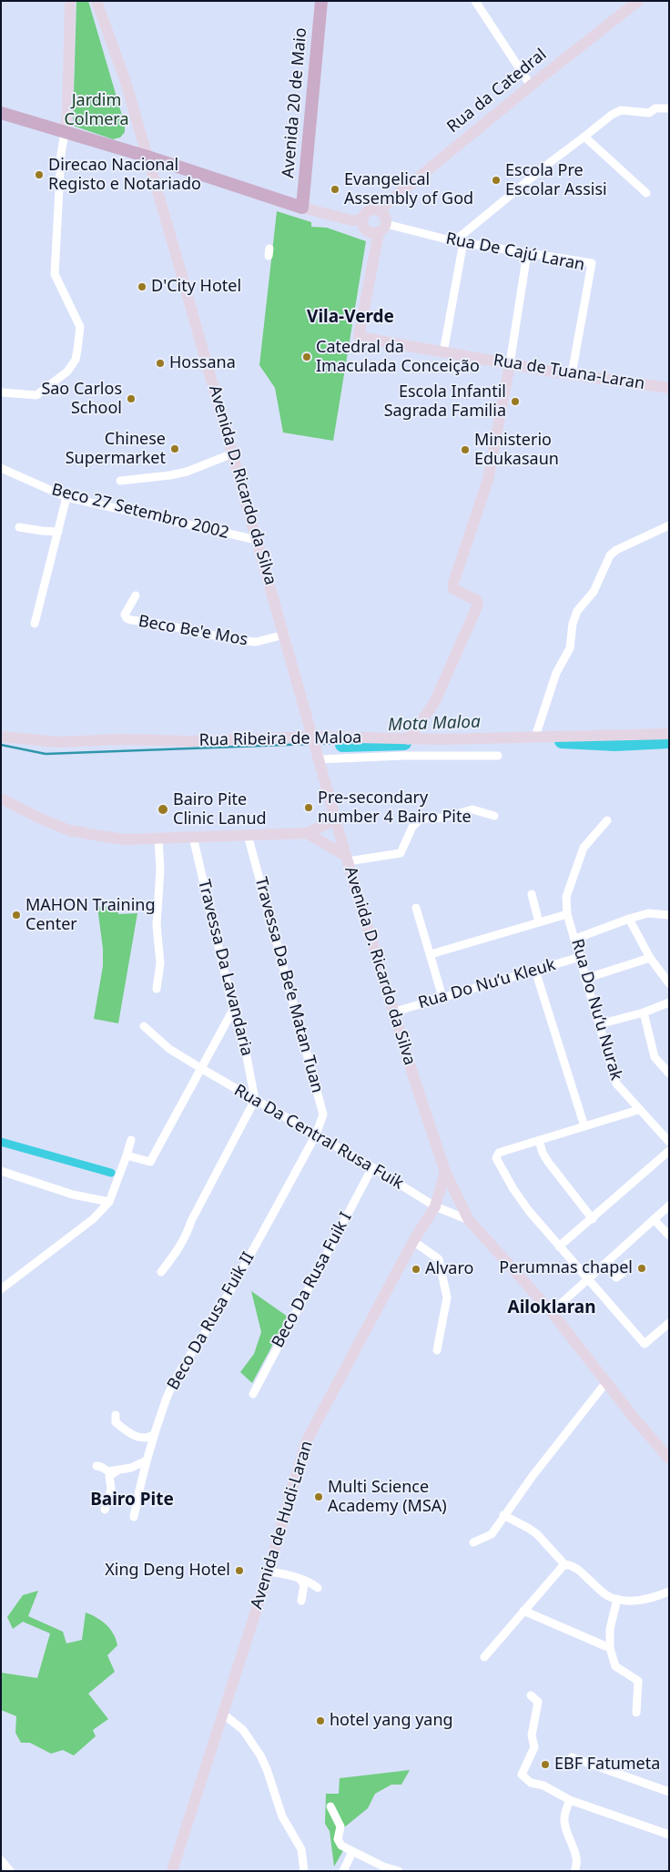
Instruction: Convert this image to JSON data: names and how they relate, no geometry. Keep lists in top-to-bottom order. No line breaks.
{"streets":{"main road":["Rua da Catedral","Avenida 20 de Maio","Rua de Tuana-Laran","Avenida D. Ricardo da Silva","Rua Ribeira de Maloa","Avenida de Hudi-Laran"],"street":["Rua De Cajú Laran","Beco 27 Setembro 2002","Beco Be'e Mos","Travessa Da Lavandaria","Rua Do Nu’u Kleuk","Travessa Da Be’e Matan Tuan","Rua Do Nu’u Nurak","Rua Da Central Rusa Fuik","Beco Da Rusa Fuik I","Beco Da Rusa Fuik II"]},"crossings":[["Rua da Catedral","Rua De Cajú Laran"],["Rua da Catedral","Rua de Tuana-Laran"],["Rua De Cajú Laran","Rua de Tuana-Laran"],["Avenida D. Ricardo da Silva","Beco 27 Setembro 2002"],["Avenida D. Ricardo da Silva","Beco Be'e Mos"],["Avenida D. Ricardo da Silva","Rua Ribeira de Maloa"],["Avenida D. Ricardo da Silva","Rua Do Nu’u Kleuk"],["Avenida D. Ricardo da Silva","Rua Da Central Rusa Fuik"],["Avenida D. Ricardo da Silva","Avenida de Hudi-Laran"],["Travessa Da Lavandaria","Rua Da Central Rusa Fuik"],["Rua Do Nu’u Kleuk","Rua Do Nu’u Nurak"],["Travessa Da Be’e Matan Tuan","Rua Da Central Rusa Fuik"],["Travessa Da Be’e Matan Tuan","Beco Da Rusa Fuik II"],["Rua Da Central Rusa Fuik","Beco Da Rusa Fuik I"],["Rua Da Central Rusa Fuik","Beco Da Rusa Fuik II"],["Rua Da Central Rusa Fuik","Avenida de Hudi-Laran"]],"districts":["Vila-Verde","Ailoklaran","Bairo Pite"],"water":["Mota Maloa"],"parks":["Jardim Colmera"],"places":["Direcao Nacional Registo e Notariado","Escola Pre Escolar Assisi","Evangelical Assembly of God","D'City Hotel","Catedral da Imaculada Conceição","Hossana","Sao Carlos School","Escola Infantil Sagrada Familia","Chinese Supermarket","Ministerio Edukasaun","Pre-secondary number 4 Bairo Pite","Bairo Pite Clinic Lanud","MAHON Training Center","Perumnas chapel","Alvaro","Multi Science Academy (MSA)","Xing Deng Hotel","hotel yang yang","EBF Fatumeta"]}
